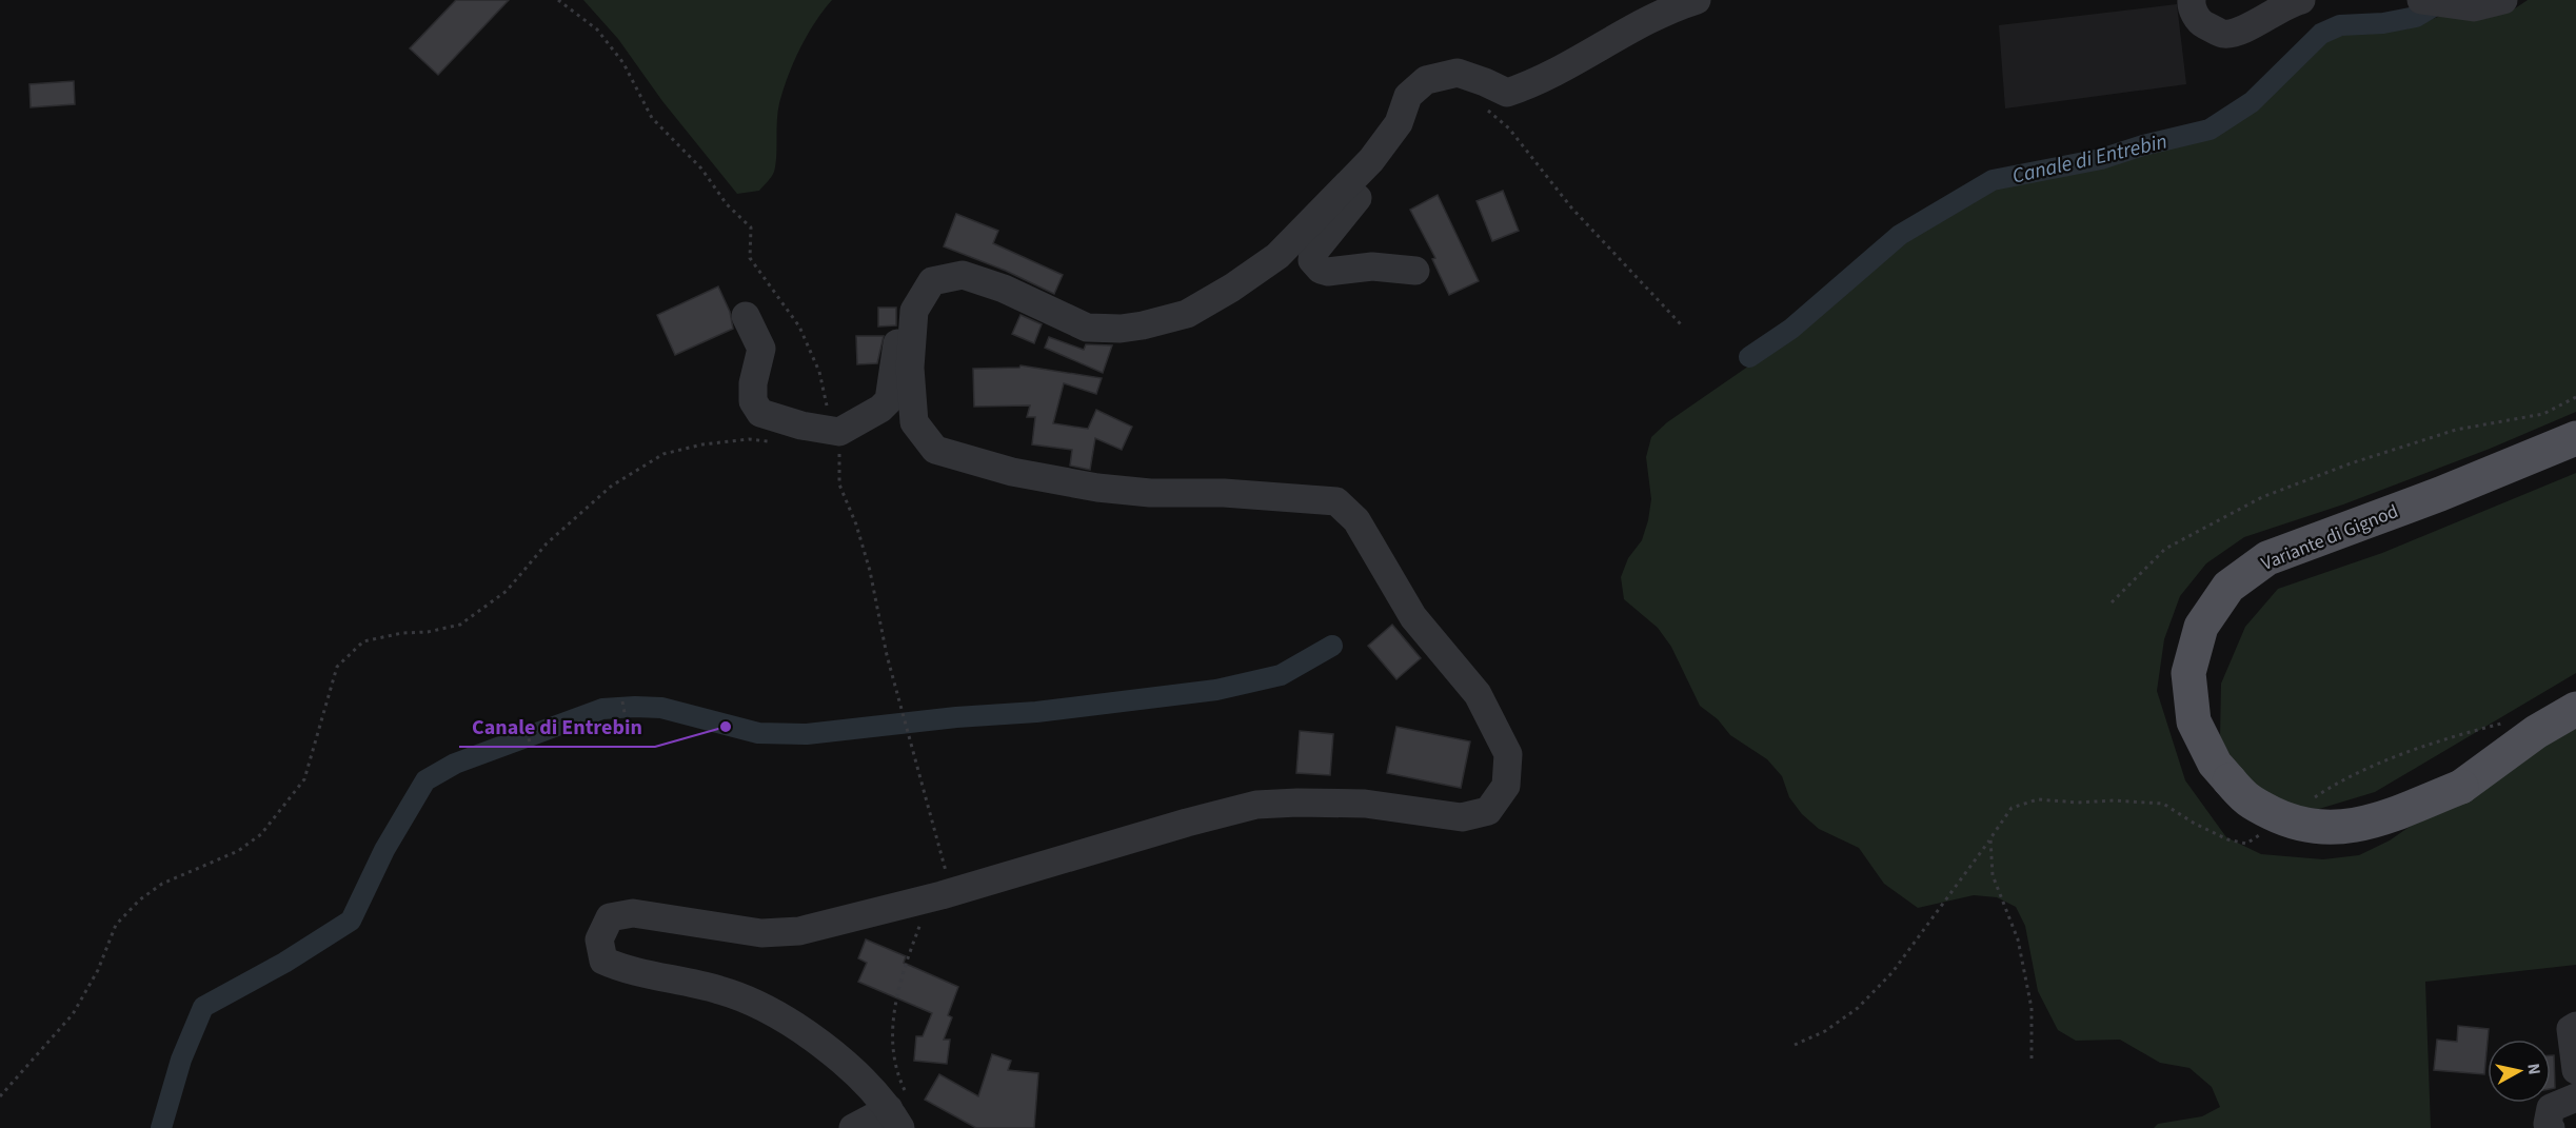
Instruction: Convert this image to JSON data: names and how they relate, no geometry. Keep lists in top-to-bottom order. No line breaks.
{"streets":{"main road":["Variante di Gignod"]},"water":["Canale di Entrebin"],"places":["Canale di Entrebin"],"north":"right"}
